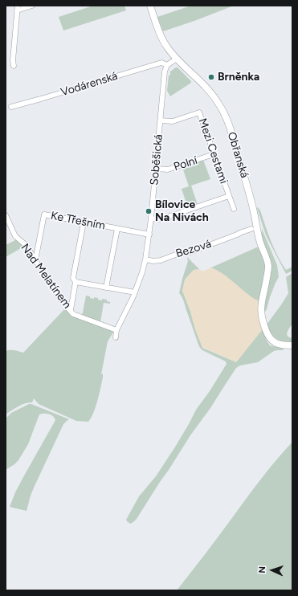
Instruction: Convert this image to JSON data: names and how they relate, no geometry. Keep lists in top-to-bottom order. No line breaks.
{"streets":{"main road":["Obřanská"],"street":["Vodárenská","Mezi Cestami","Soběšická","Polní","Ke Třešním","Bezová","Nad Melatínem"]},"crossings":[["Vodárenská","Soběšická"],["Mezi Cestami","Soběšická"],["Mezi Cestami","Polní"],["Soběšická","Polní"],["Soběšická","Ke Třešním"],["Soběšická","Bezová"],["Soběšická","Nad Melatínem"]],"places":["Brněnka","Bílovice Na Nivách"],"north":"left"}
